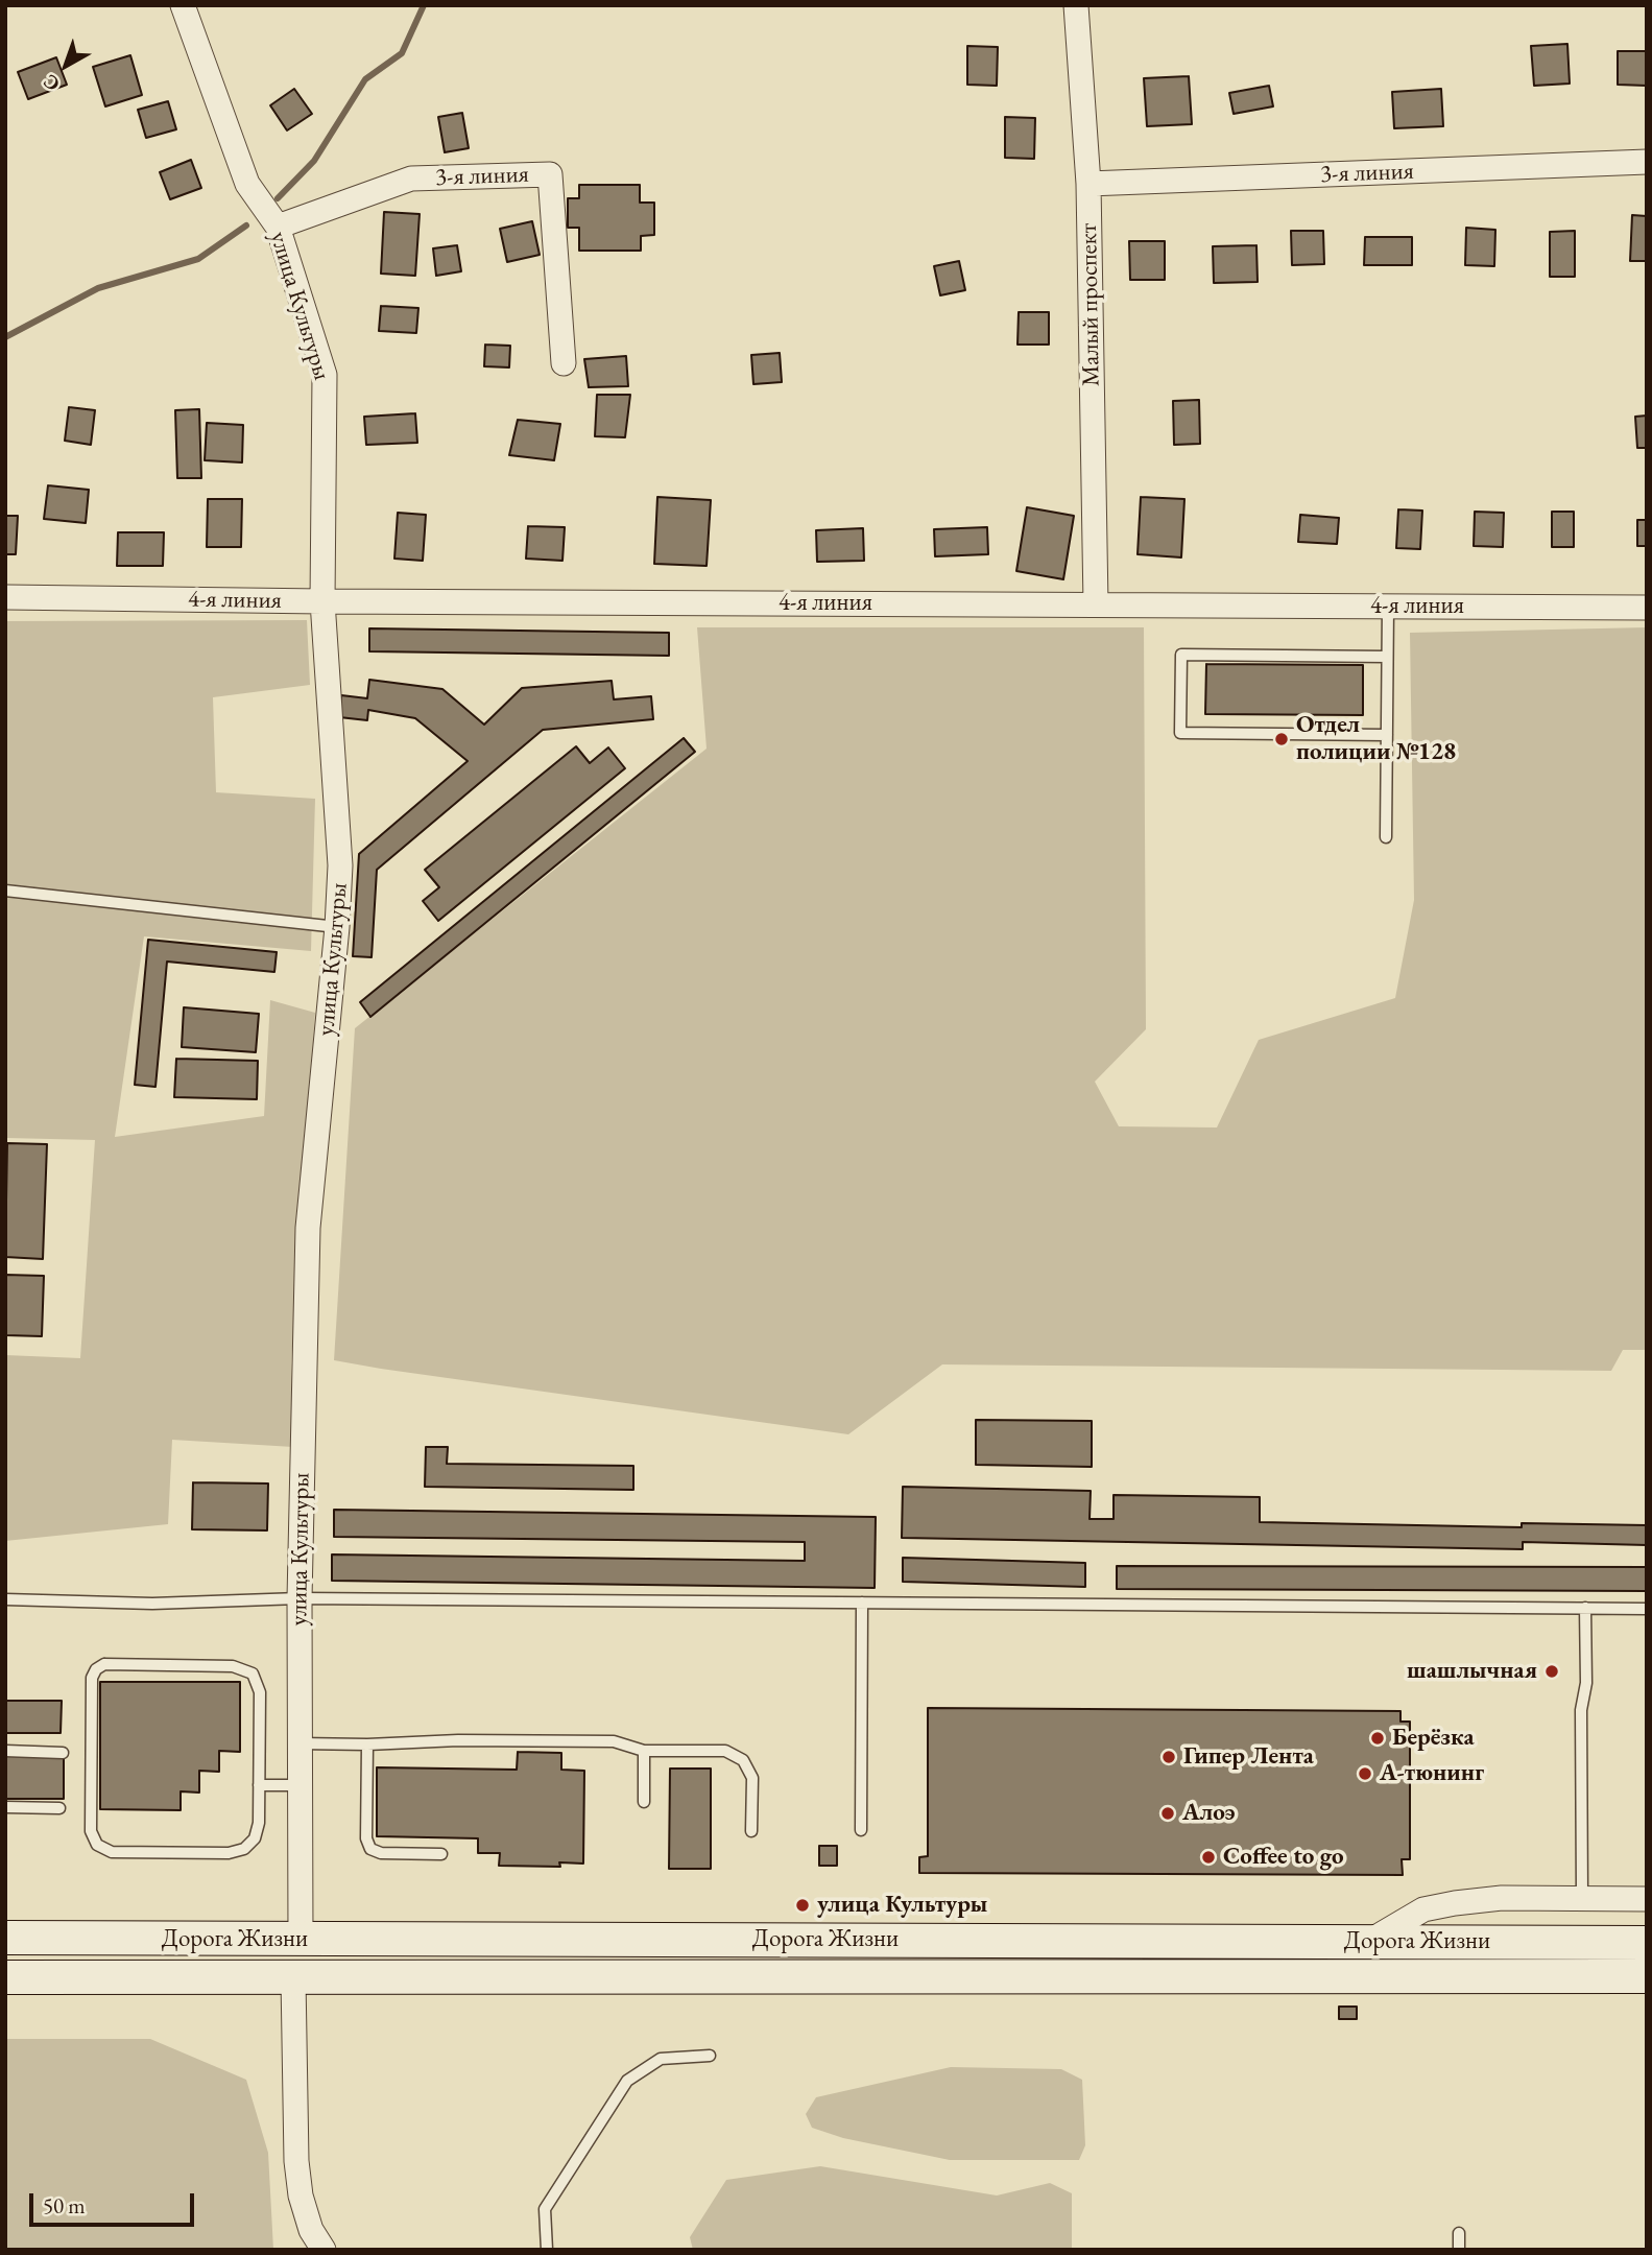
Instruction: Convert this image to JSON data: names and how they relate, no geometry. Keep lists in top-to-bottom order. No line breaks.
{"streets":{"main road":["Дорога Жизни"],"street":["3-я линия","Малый проспект","улица Культуры","4-я линия"]},"crossings":[["3-я линия","Малый проспект"],["3-я линия","улица Культуры"],["Малый проспект","4-я линия"],["улица Культуры","4-я линия"],["улица Культуры","Дорога Жизни"]],"places":["Отдел полиции №128","шашлычная","Берёзка","Гипер Лента","А-тюнинг","Алоэ","Coffee to go","улица Культуры"],"scale_bar":"50 m","north":"bottom left"}
